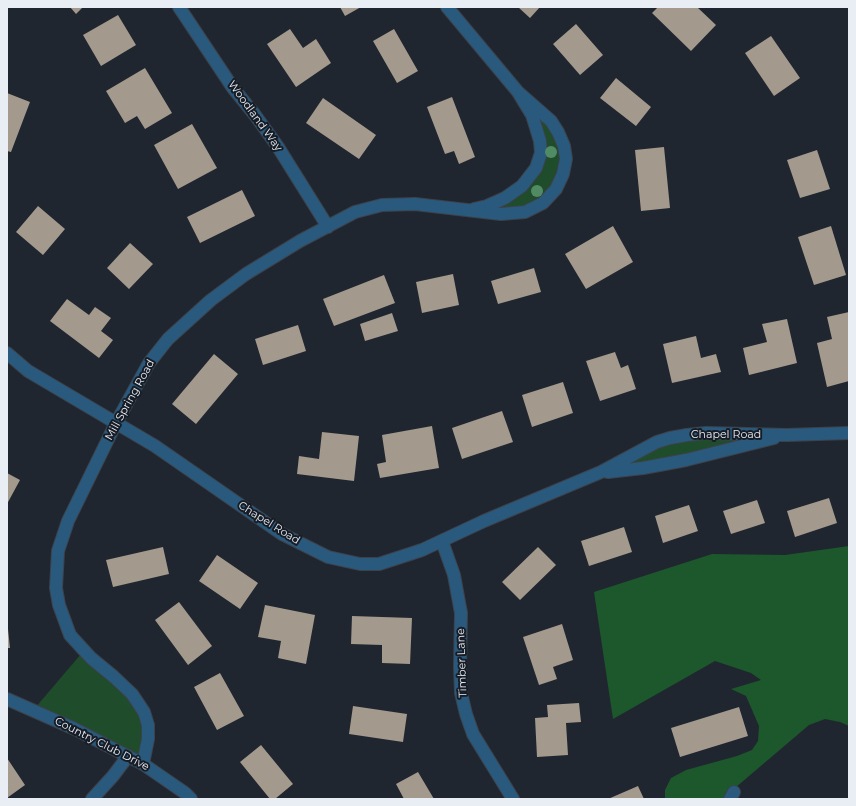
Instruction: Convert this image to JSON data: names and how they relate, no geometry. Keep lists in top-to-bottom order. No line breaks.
{"streets":{"street":["Woodland Way","Mill Spring Road","Chapel Road","Timber Lane","Country Club Drive"]},"crossings":[["Woodland Way","Mill Spring Road"],["Mill Spring Road","Chapel Road"],["Mill Spring Road","Country Club Drive"],["Chapel Road","Timber Lane"]]}
